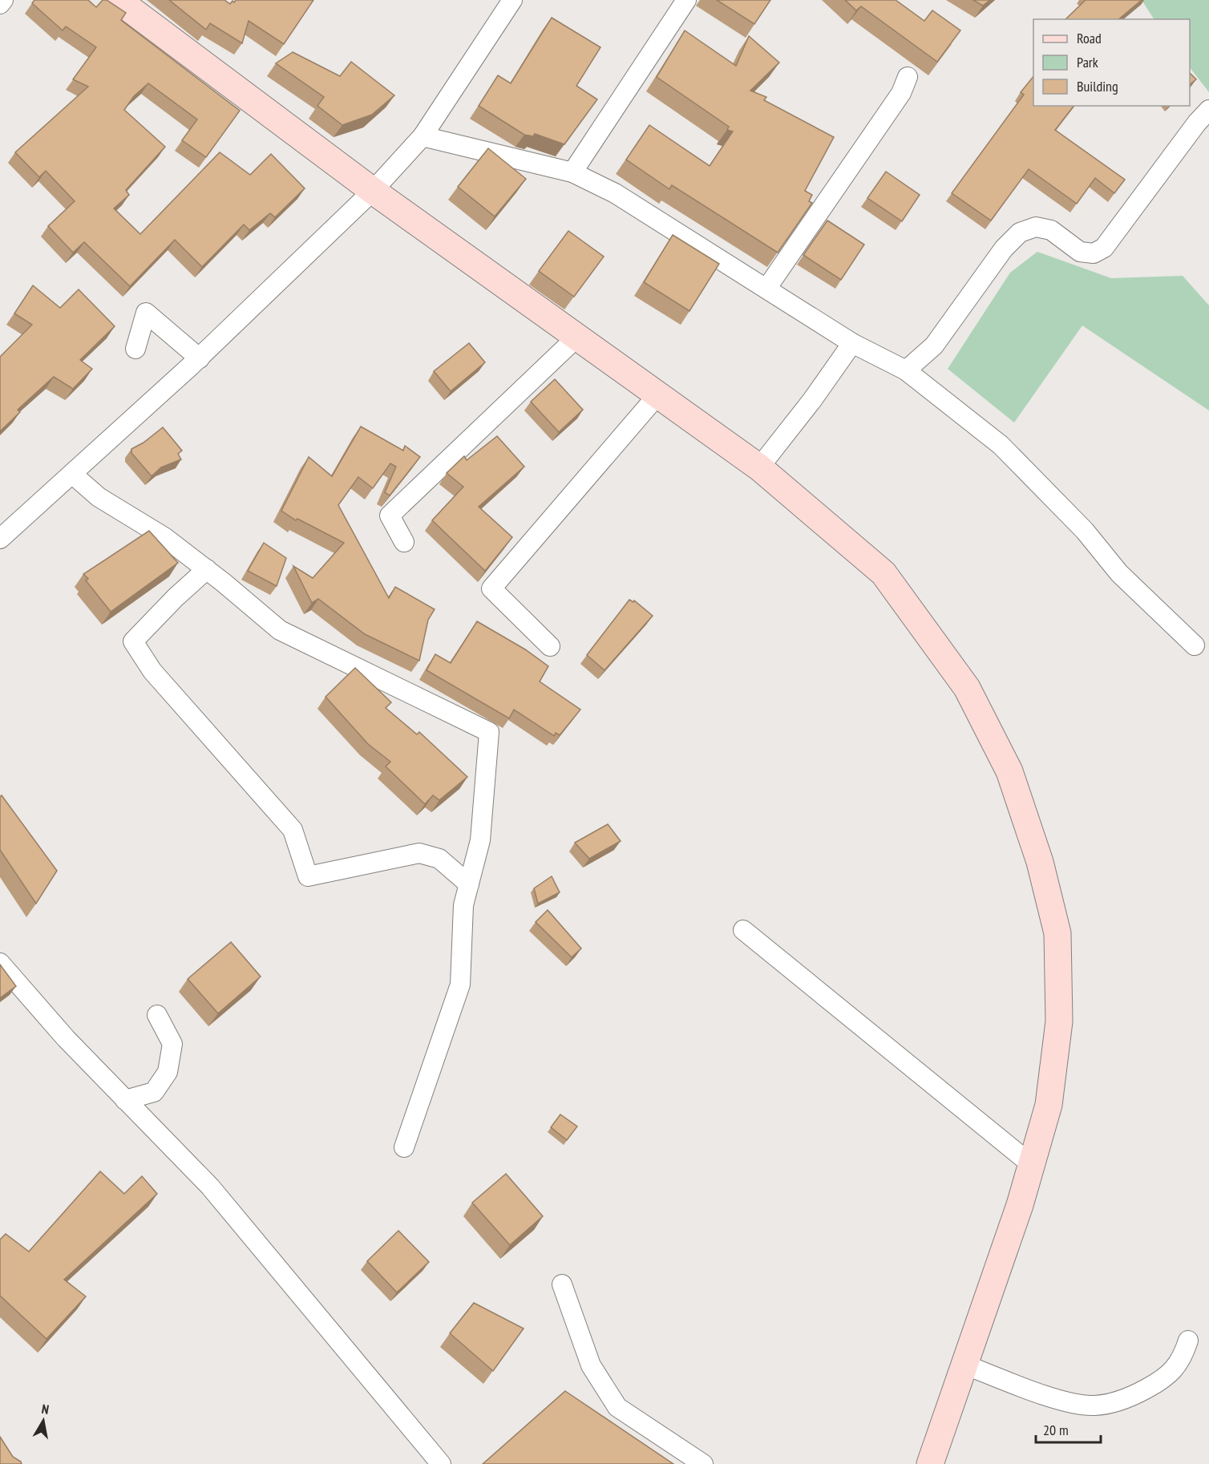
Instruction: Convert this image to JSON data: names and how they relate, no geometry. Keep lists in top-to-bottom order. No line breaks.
{"legend":["Road","Park","Building"],"scale_bar":"20 m","north":"top"}
